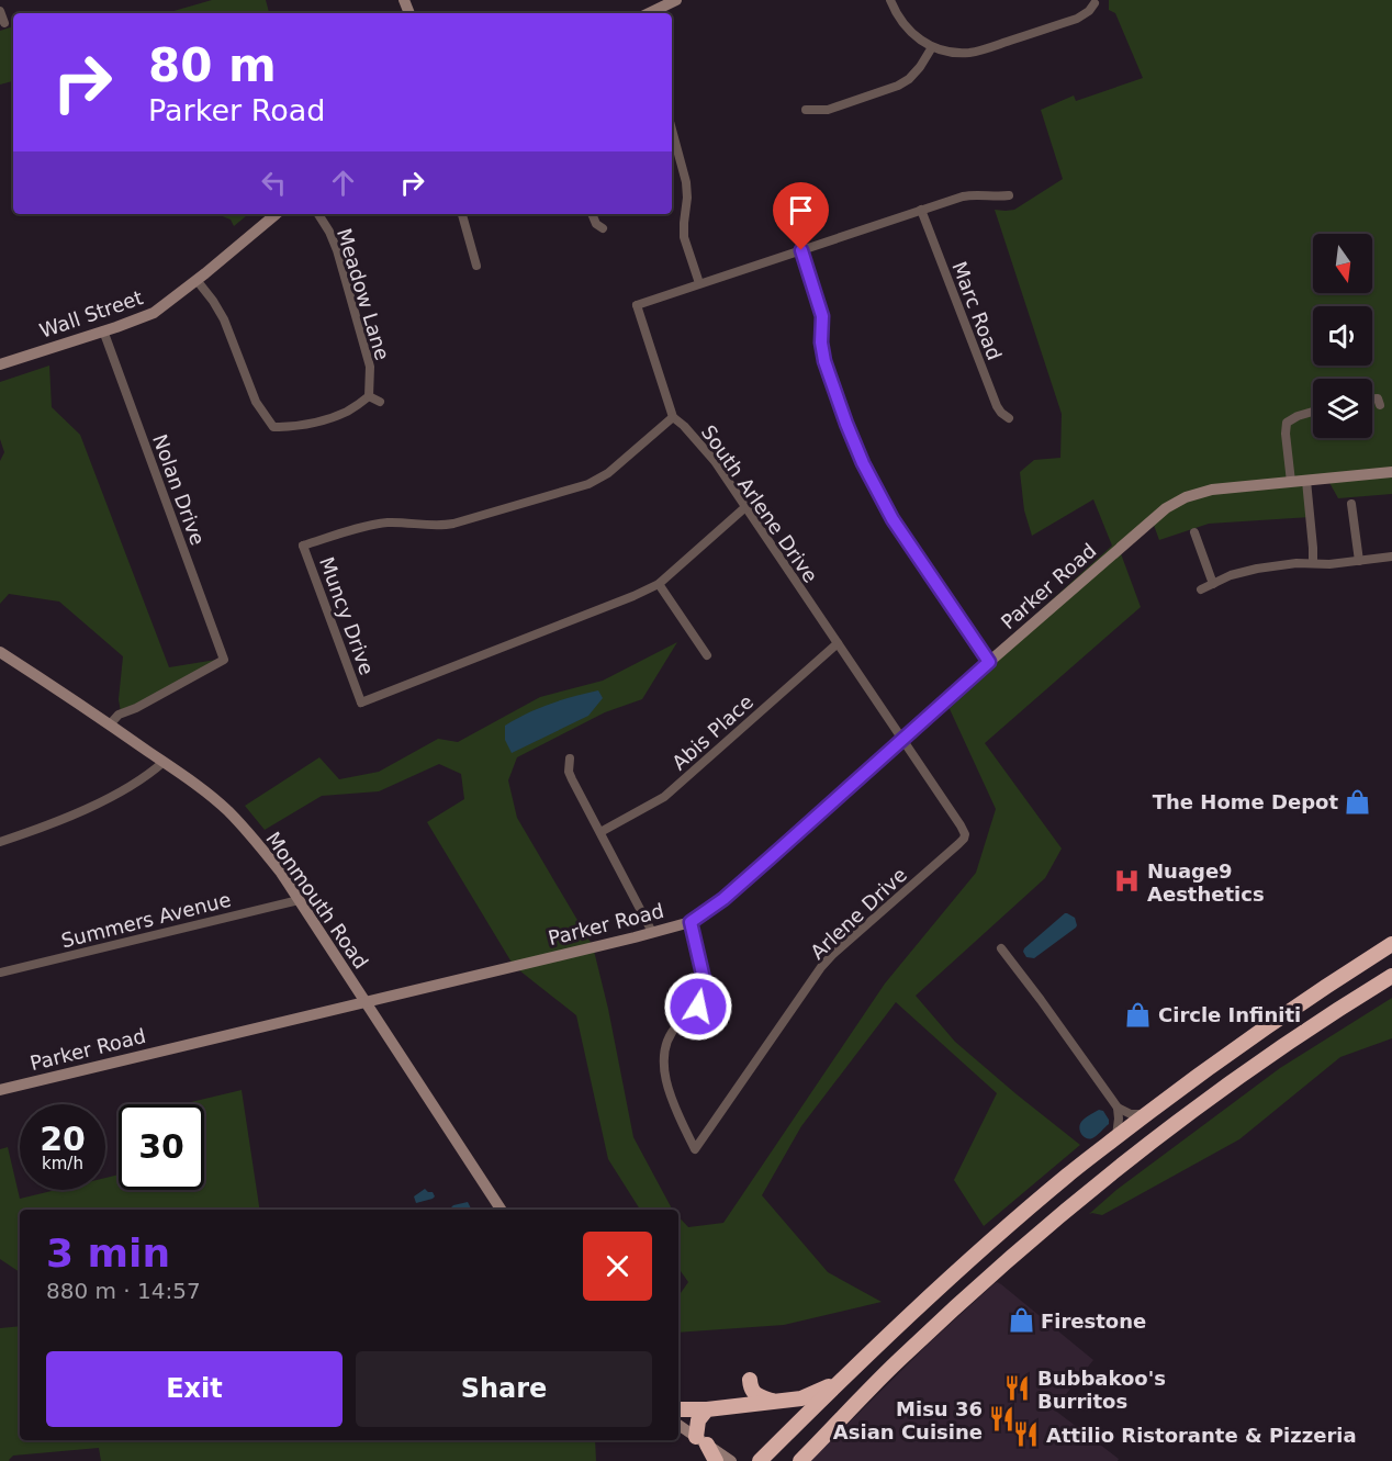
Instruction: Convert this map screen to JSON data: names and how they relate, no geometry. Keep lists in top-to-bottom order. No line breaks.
{"streets":{"street":["Meadow Lane","Marc Road","Wall Street","Nolan Drive","South Arlene Drive","Parker Road","Muncy Drive","Abis Place","Monmouth Road","Arlene Drive","Summers Avenue"]},"crossings":[["Marc Road","South Arlene Drive"],["Wall Street","Nolan Drive"],["Nolan Drive","Monmouth Road"],["South Arlene Drive","Parker Road"],["South Arlene Drive","Muncy Drive"],["South Arlene Drive","Abis Place"],["South Arlene Drive","Arlene Drive"],["Parker Road","Monmouth Road"],["Parker Road","Arlene Drive"],["Monmouth Road","Summers Avenue"]],"places":{"shop":["The Home Depot","Circle Infiniti","Firestone"],"hospital":["Nuage9 Aesthetics"],"restaurant":["Bubbakoo's Burritos","Misu 36 Asian Cuisine","Attilio Ristorante & Pizzeria"]},"north":"bottom","page":{"turn":["80 m","Parker Road"],"speed":"20 km/h","limit":"30","heading":["3 min","880 m · 14:57"],"buttons":["Exit","Share"]}}
